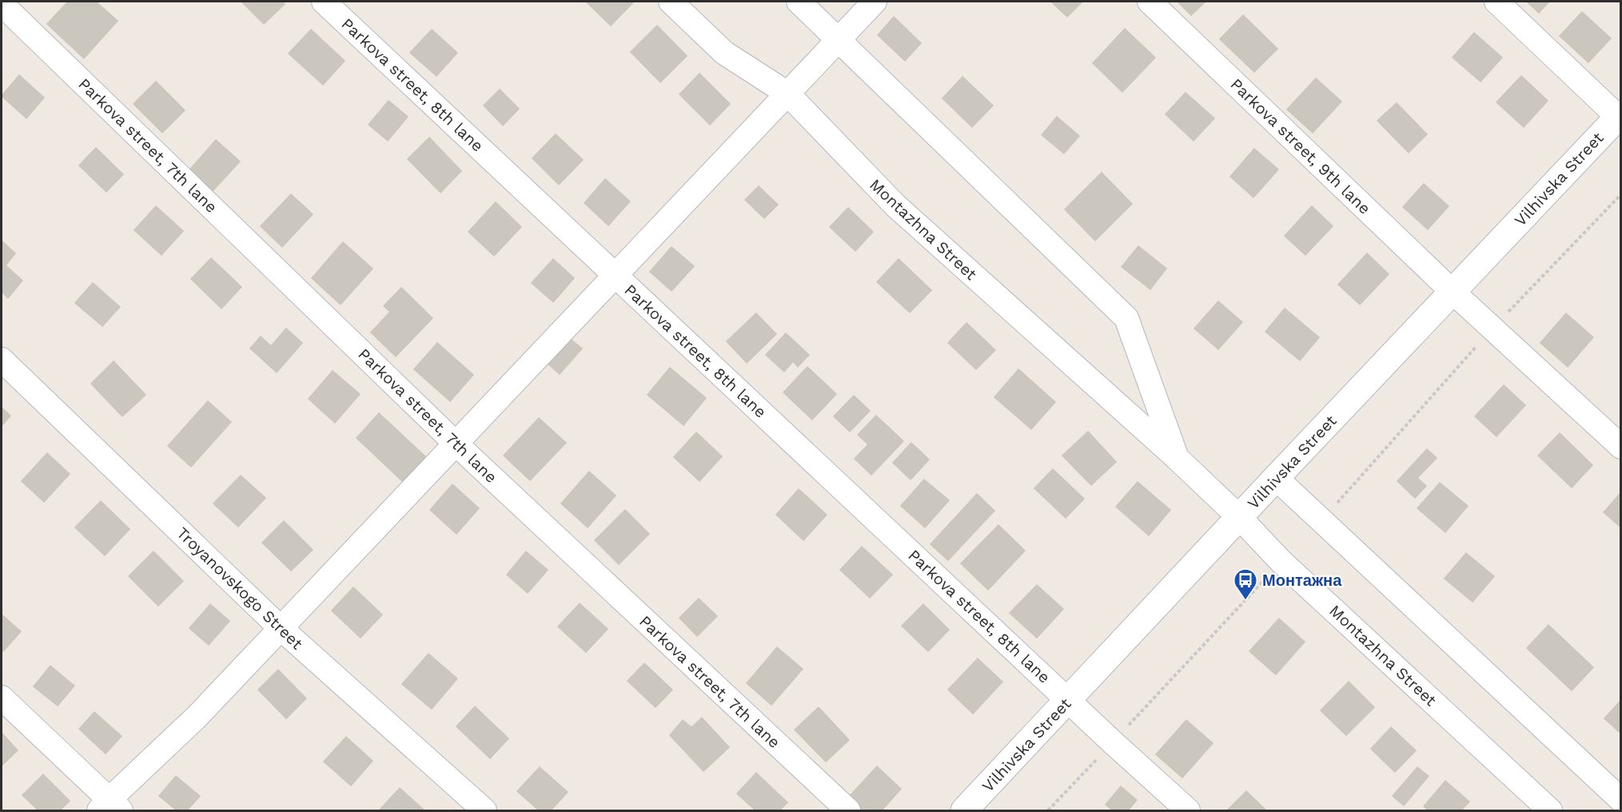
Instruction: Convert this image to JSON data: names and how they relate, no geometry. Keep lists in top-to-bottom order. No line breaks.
{"streets":{"street":["Parkova street, 8th lane","Parkova street, 7th lane","Parkova street, 9th lane","Vilhivska Street","Montazhna Street","Troyanovskogo Street"]},"crossings":[["Parkova street, 8th lane","Vilhivska Street"],["Parkova street, 9th lane","Vilhivska Street"],["Vilhivska Street","Montazhna Street"]],"places":{"bus stop":["Монтажна"]}}
